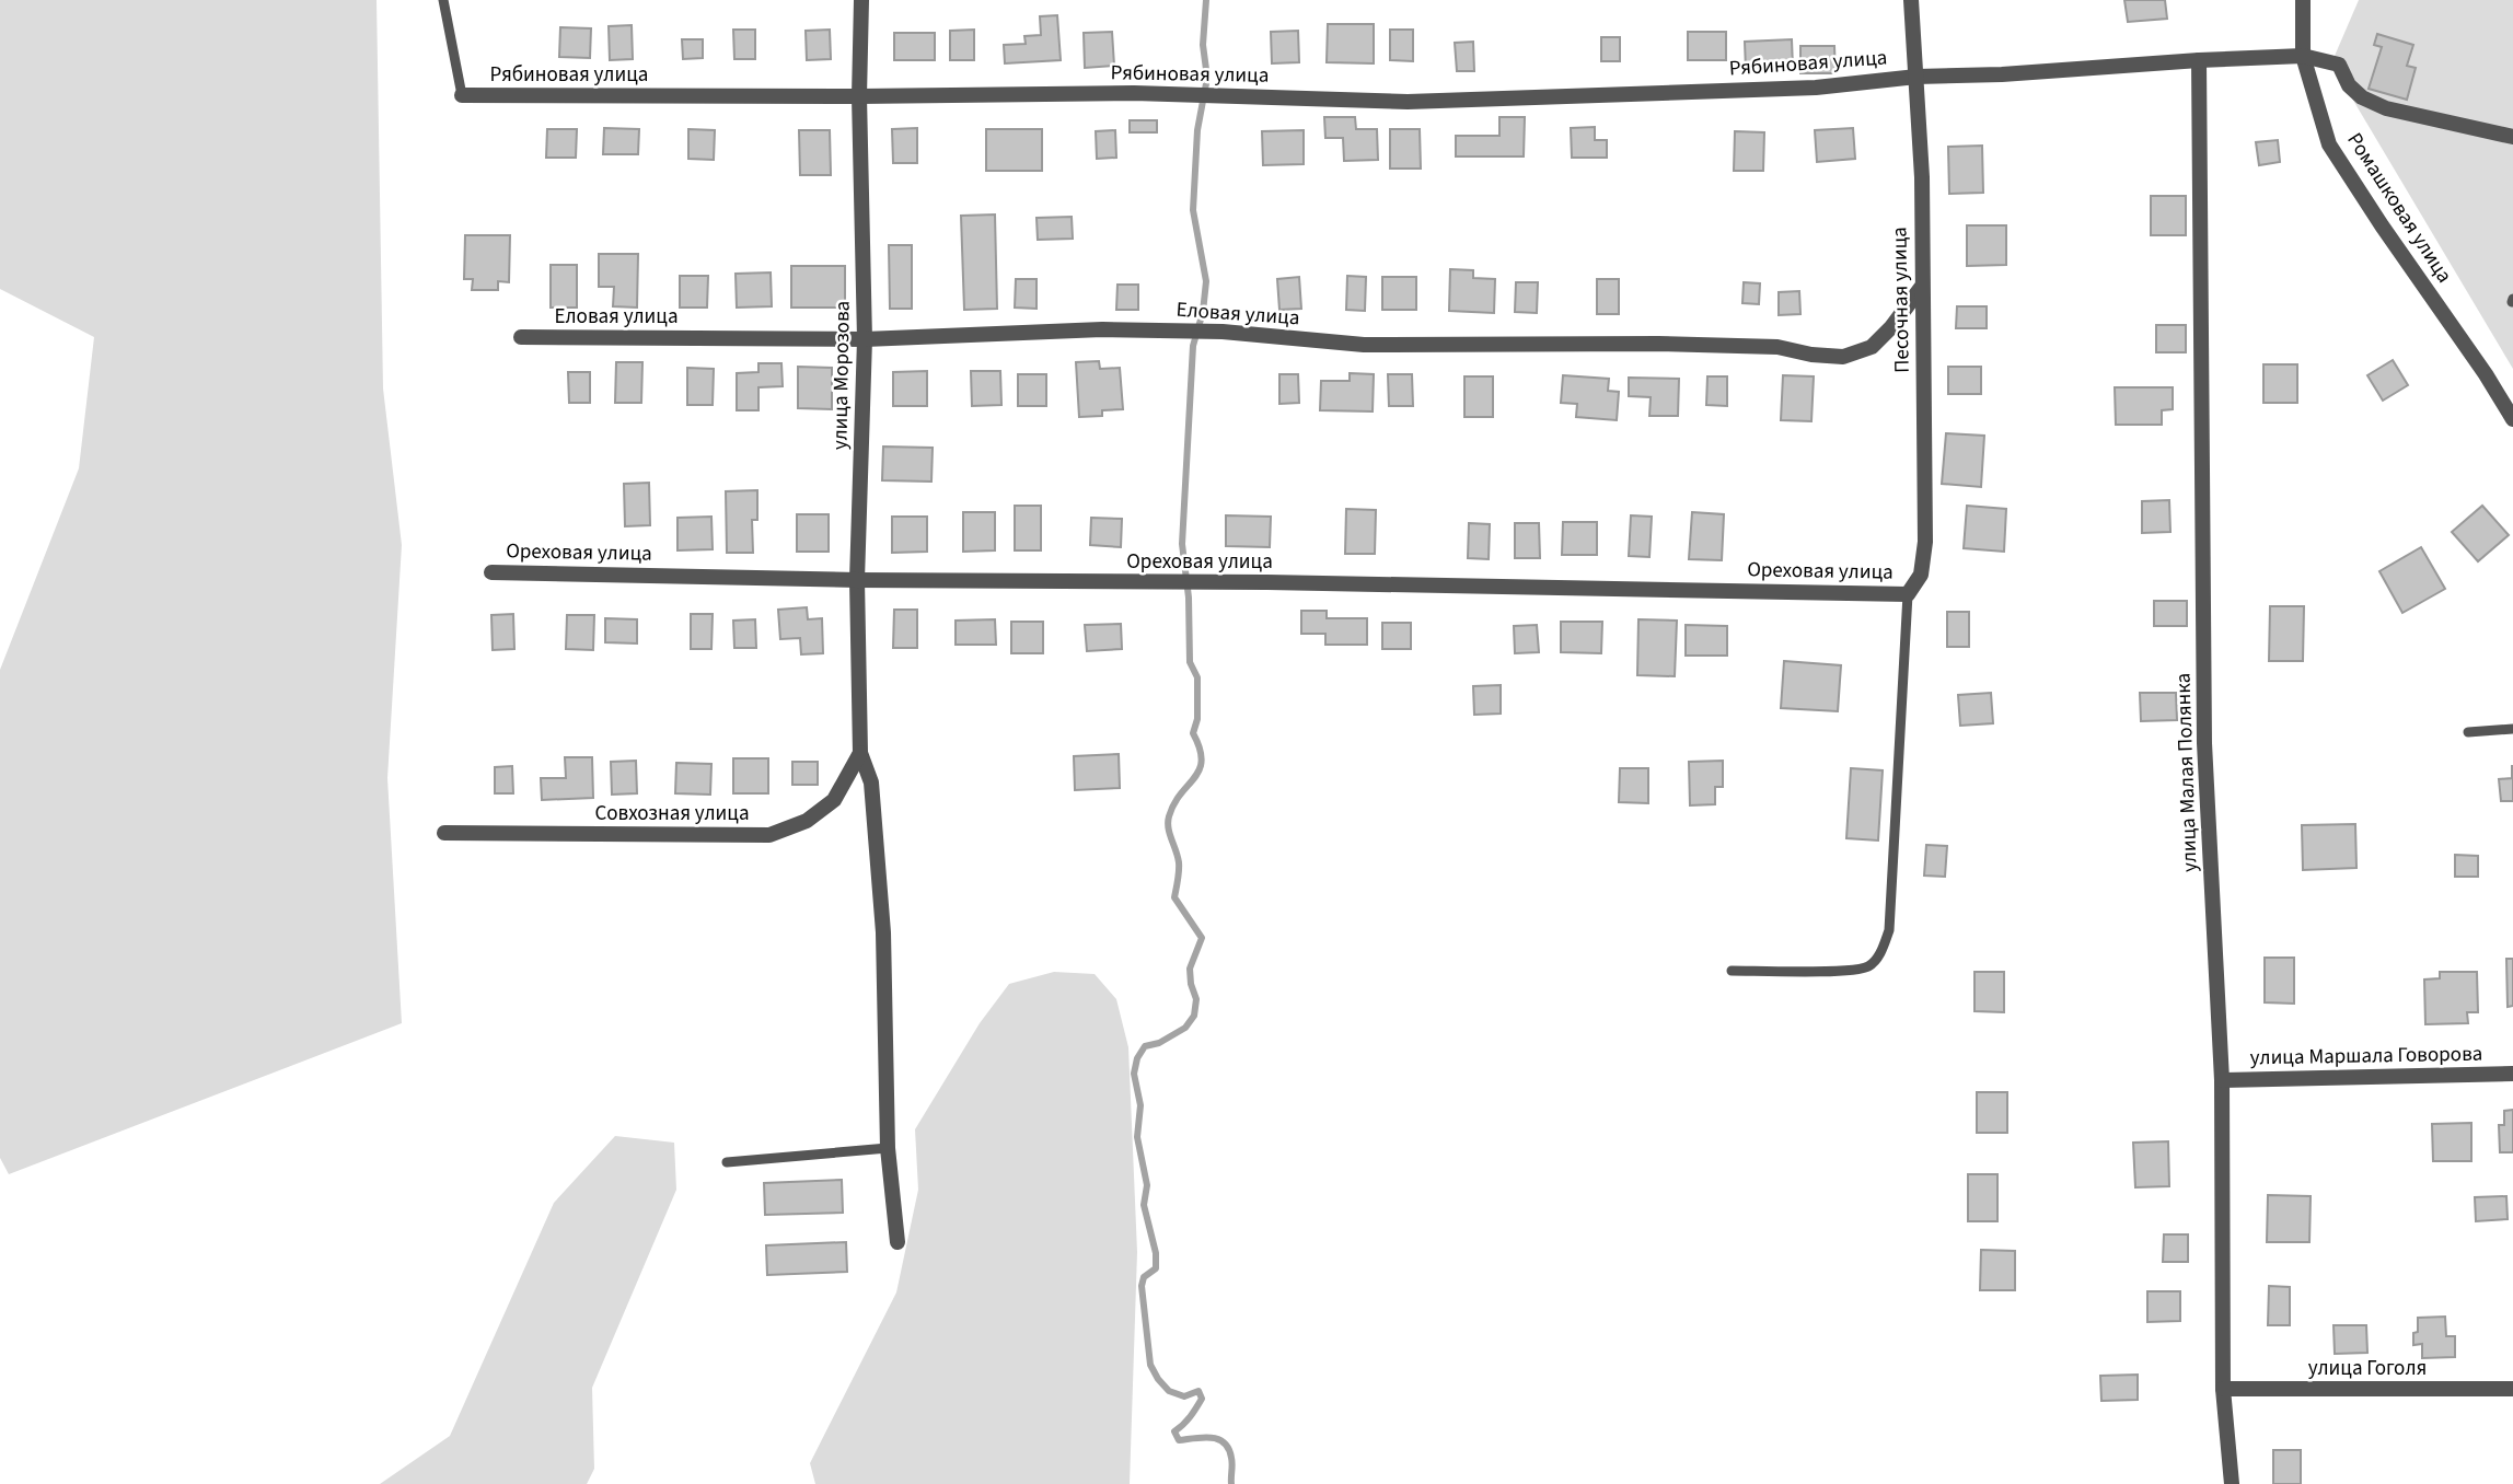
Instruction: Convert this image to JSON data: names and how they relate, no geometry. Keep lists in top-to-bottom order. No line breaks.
{"streets":{"street":["Рябиновая улица","Ромашковая улица","Песочная улица","Еловая улица","улица Морозова","Ореховая улица","улица Малая Полянка","Совхозная улица","улица Маршала Говорова","улица Гоголя"]},"crossings":[["Рябиновая улица","Ромашковая улица"],["Рябиновая улица","Песочная улица"],["Рябиновая улица","улица Морозова"],["Рябиновая улица","улица Малая Полянка"],["Песочная улица","Еловая улица"],["Песочная улица","Ореховая улица"],["Еловая улица","улица Морозова"],["улица Морозова","Ореховая улица"],["улица Морозова","Совхозная улица"],["улица Малая Полянка","улица Маршала Говорова"],["улица Малая Полянка","улица Гоголя"]]}
